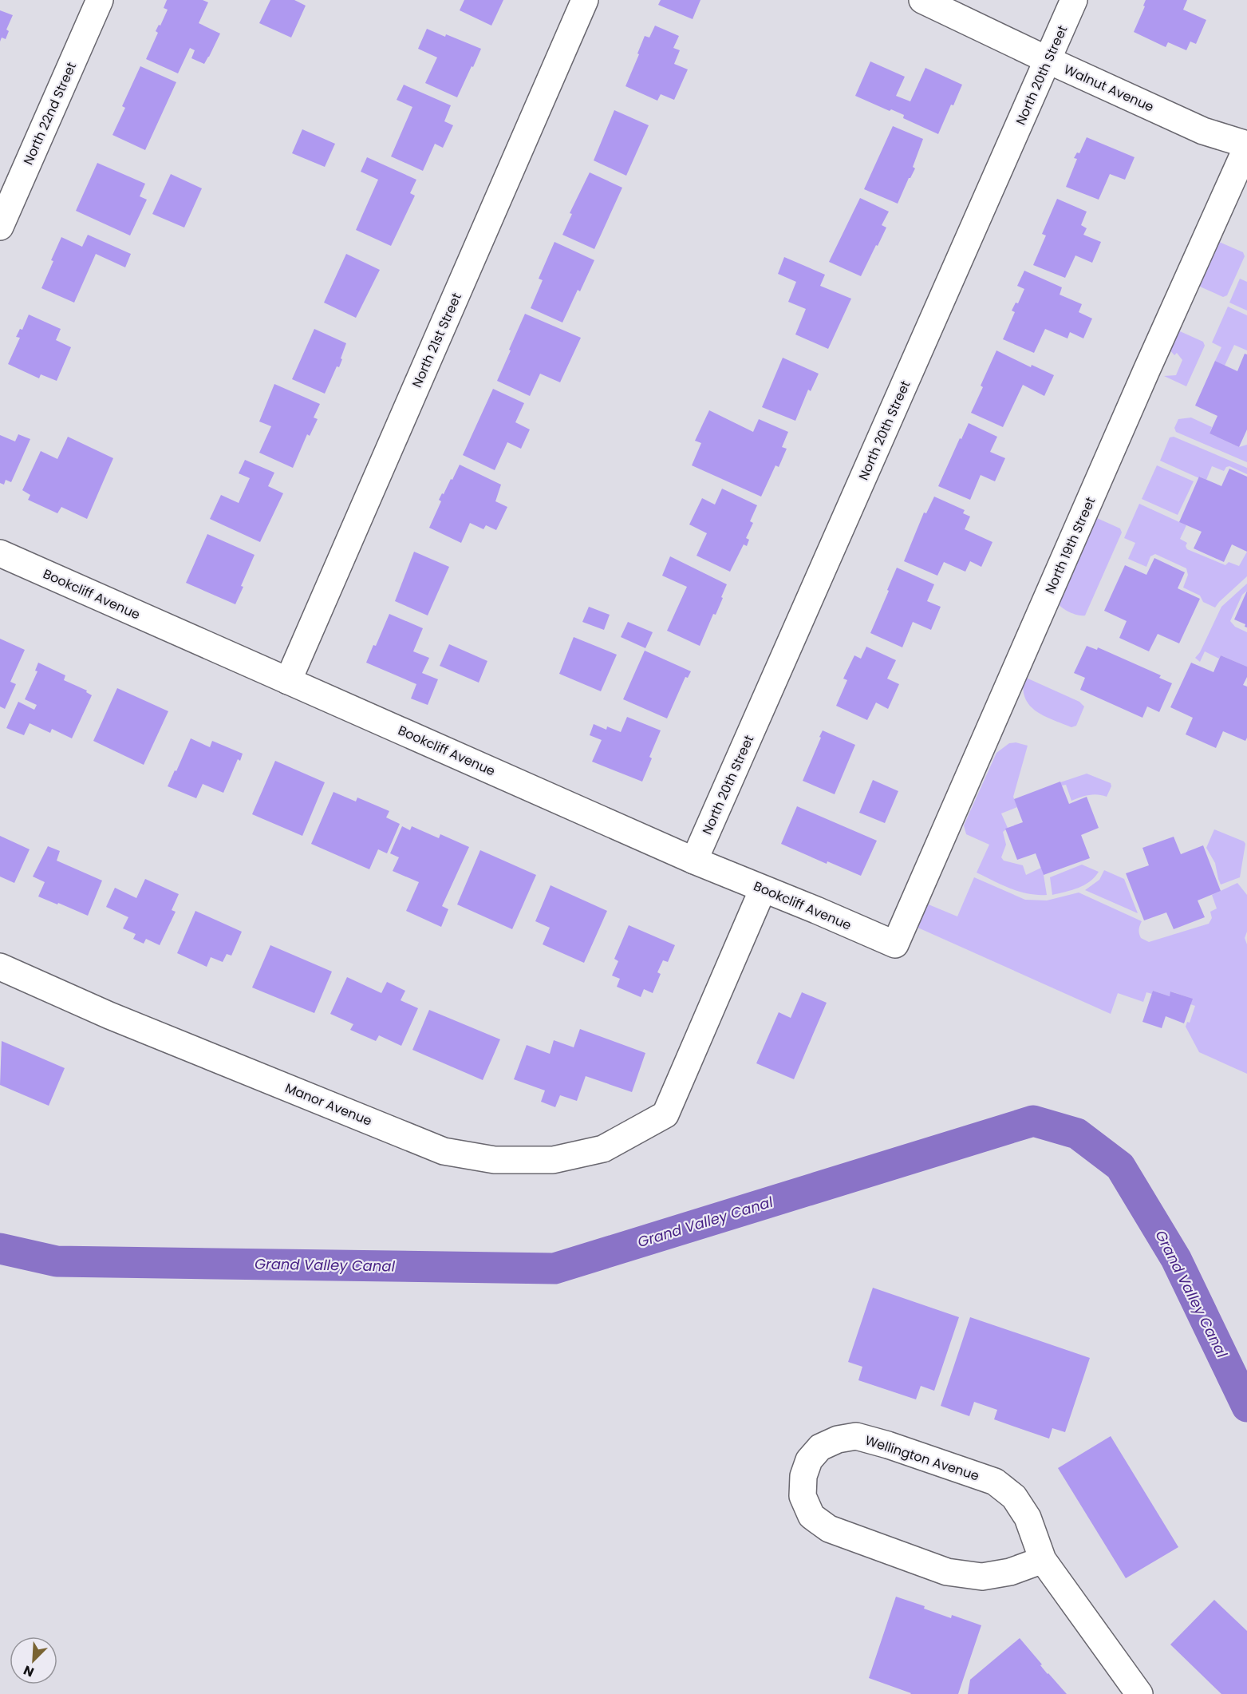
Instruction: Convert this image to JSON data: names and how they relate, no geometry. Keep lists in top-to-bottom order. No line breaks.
{"streets":{"street":["North 20th Street","Walnut Avenue","North 22nd Street","North 21st Street","North 19th Street","Bookcliff Avenue","Manor Avenue","Wellington Avenue"]},"crossings":[["North 20th Street","Walnut Avenue"],["North 20th Street","Bookcliff Avenue"],["Walnut Avenue","North 19th Street"],["North 21st Street","Bookcliff Avenue"],["North 19th Street","Bookcliff Avenue"],["Bookcliff Avenue","Manor Avenue"]],"water":["Grand Valley Canal"],"north":"bottom left"}
